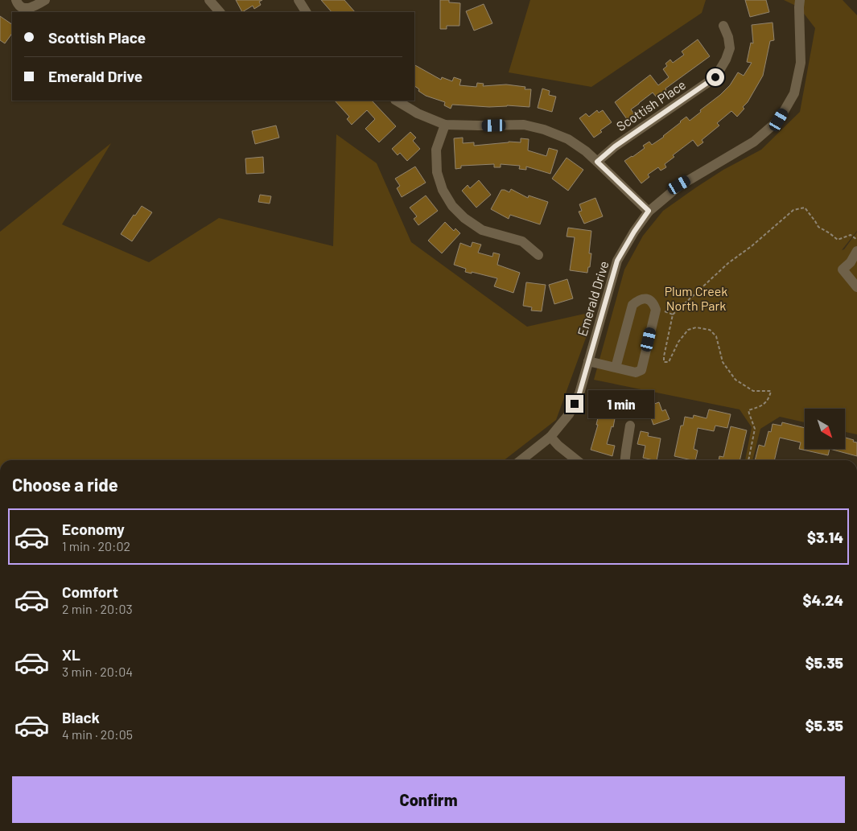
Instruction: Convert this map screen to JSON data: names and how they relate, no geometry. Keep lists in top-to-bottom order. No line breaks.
{"streets":{"street":["Scottish Place","Emerald Drive"]},"parks":["Plum Creek North Park"],"north":"bottom right","page":{"banner":["Scottish Place","Emerald Drive"],"bubble":"1 min","heading":"Choose a ride","list":[{"name":"Economy","note":"1 min · 20:02","value":"$3.14"},{"name":"Comfort","note":"2 min · 20:03","value":"$4.24"},{"name":"XL","note":"3 min · 20:04","value":"$5.35"},{"name":"Black","note":"4 min · 20:05","value":"$5.35"}],"buttons":"Confirm"}}
